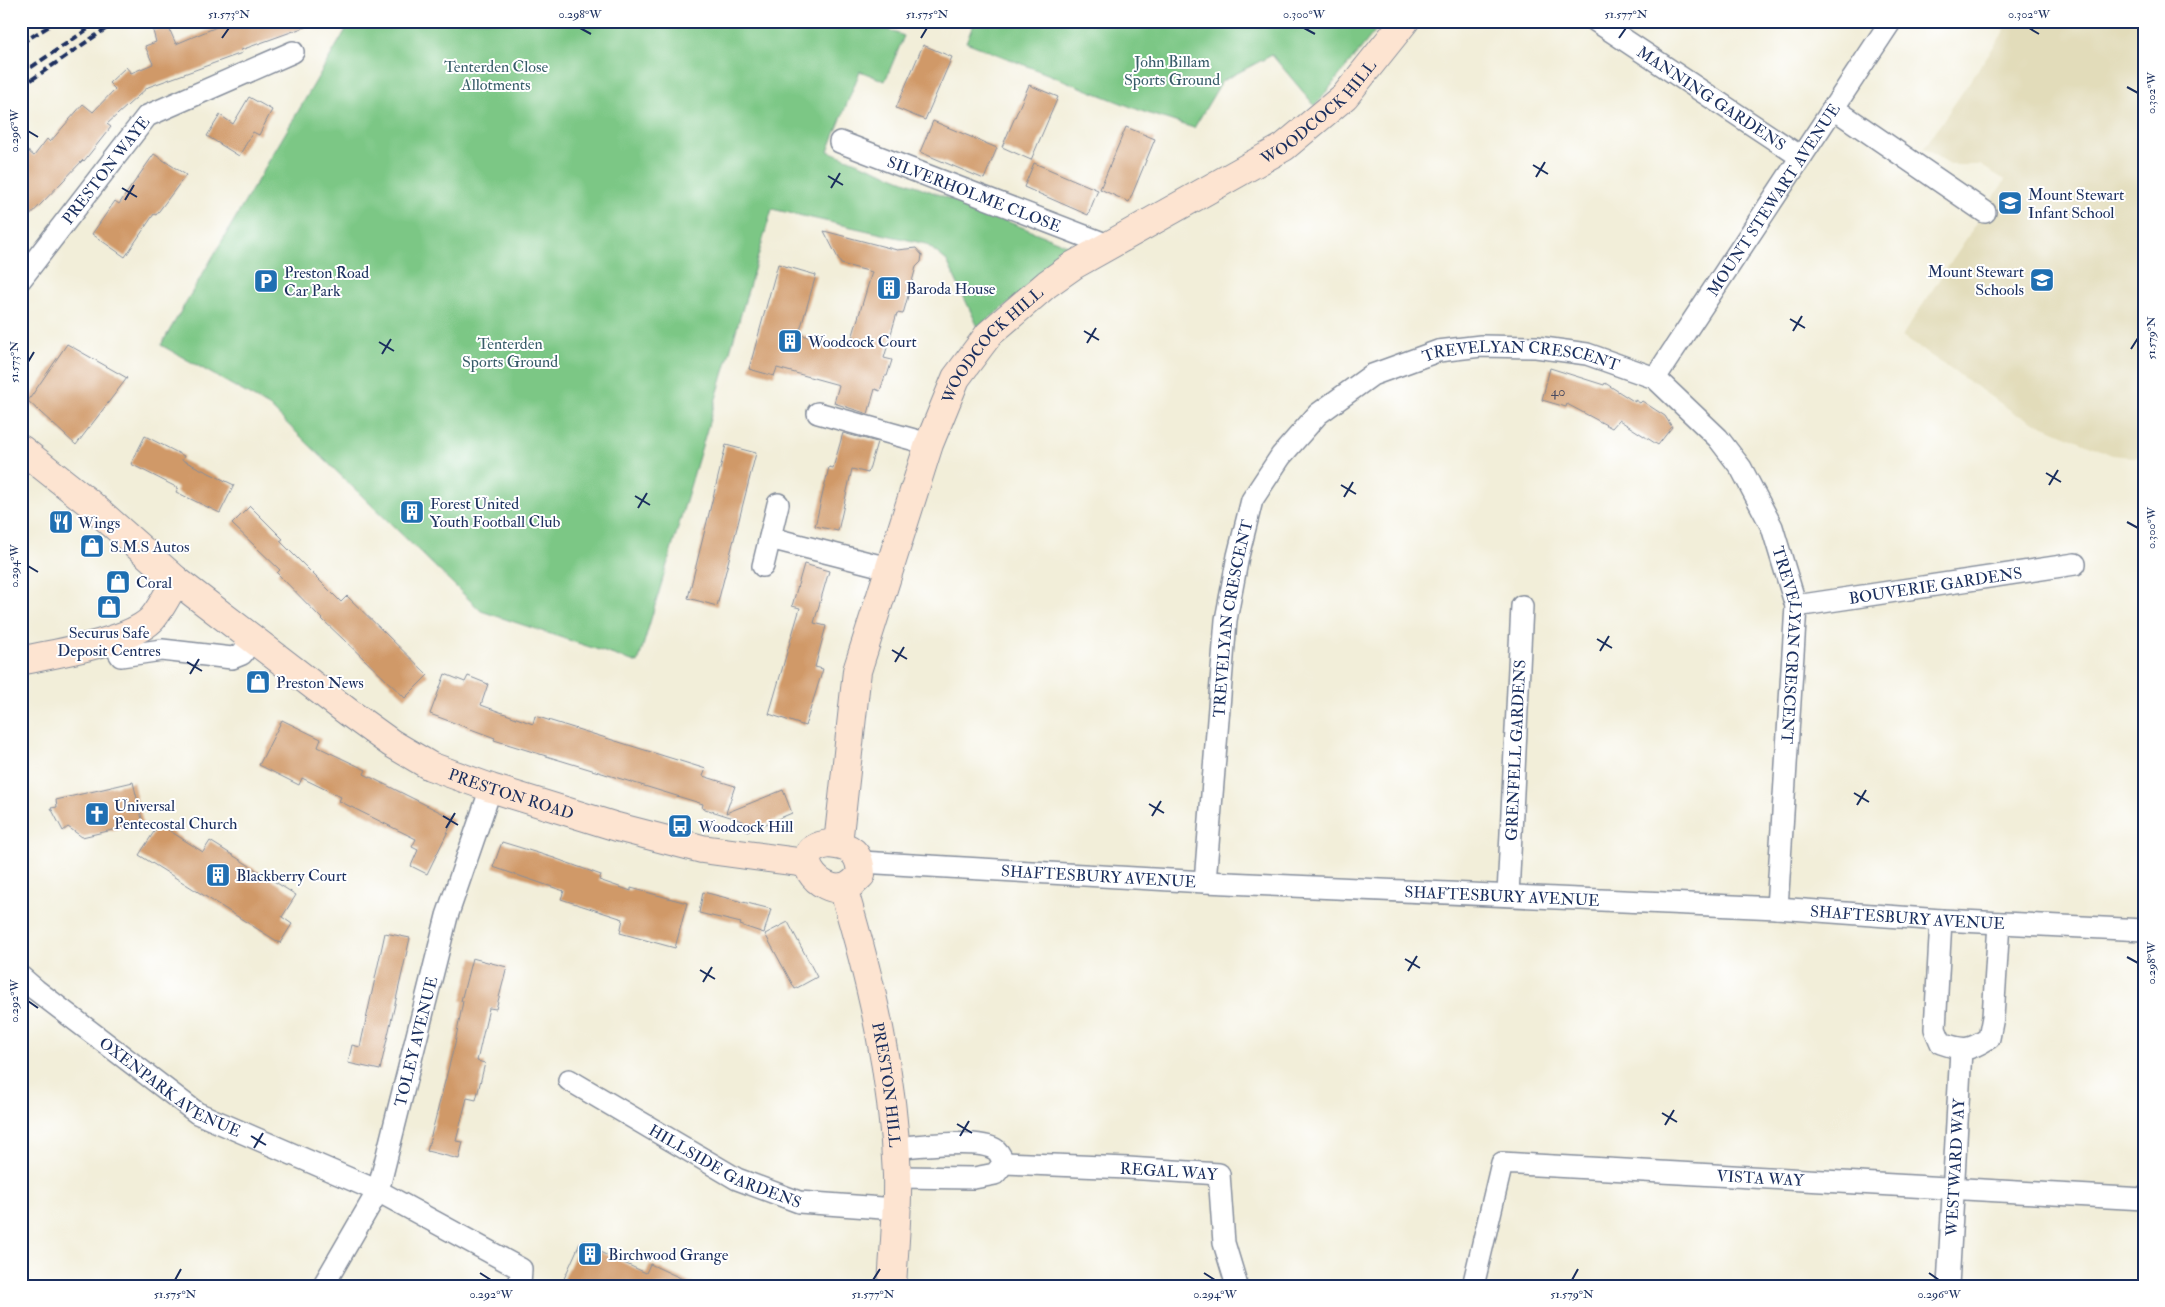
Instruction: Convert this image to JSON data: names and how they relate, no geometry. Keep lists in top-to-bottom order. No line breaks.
{"streets":{"street":["MANNING GARDENS","WOODCOCK HILL","PRESTON WAYE","SILVERHOLME CLOSE","MOUNT STEWART AVENUE","TREVELYAN CRESCENT","BOUVERIE GARDENS","GRENFELL GARDENS","PRESTON ROAD","SHAFTESBURY AVENUE","TOLEY AVENUE","OXENPARK AVENUE","PRESTON HILL","HILLSIDE GARDENS","WESTWARD WAY","REGAL WAY","VISTA WAY"]},"crossings":[["MANNING GARDENS","MOUNT STEWART AVENUE"],["WOODCOCK HILL","SILVERHOLME CLOSE"],["WOODCOCK HILL","PRESTON ROAD"],["WOODCOCK HILL","SHAFTESBURY AVENUE"],["WOODCOCK HILL","PRESTON HILL"],["MOUNT STEWART AVENUE","TREVELYAN CRESCENT"],["TREVELYAN CRESCENT","BOUVERIE GARDENS"],["TREVELYAN CRESCENT","SHAFTESBURY AVENUE"],["GRENFELL GARDENS","SHAFTESBURY AVENUE"],["PRESTON ROAD","SHAFTESBURY AVENUE"],["PRESTON ROAD","TOLEY AVENUE"],["PRESTON ROAD","PRESTON HILL"],["SHAFTESBURY AVENUE","PRESTON HILL"],["TOLEY AVENUE","OXENPARK AVENUE"],["PRESTON HILL","HILLSIDE GARDENS"],["WESTWARD WAY","VISTA WAY"]],"parks":["John Billam Sports Ground","Tenterden Close Allotments","Tenterden Sports Ground"],"places":{"school or university":["Mount Stewart Infant School","Mount Stewart Schools"],"parking":["Preston Road Car Park"],"building":["Baroda House","Woodcock Court","Forest United Youth Football Club","Blackberry Court","Birchwood Grange"],"restaurant":["Wings"],"shop":["S.M.S Autos","Coral","Securus Safe Deposit Centres","Preston News"],"church":["Universal Pentecostal Church"],"bus stop":["Woodcock Hill"]},"house_numbers":["40"],"coordinates":["51.573°N","0.298°W","51.575°N","0.300°W","51.577°N","0.302°W","0.296°W","51.579°N","0.294°W","0.292°W"]}
